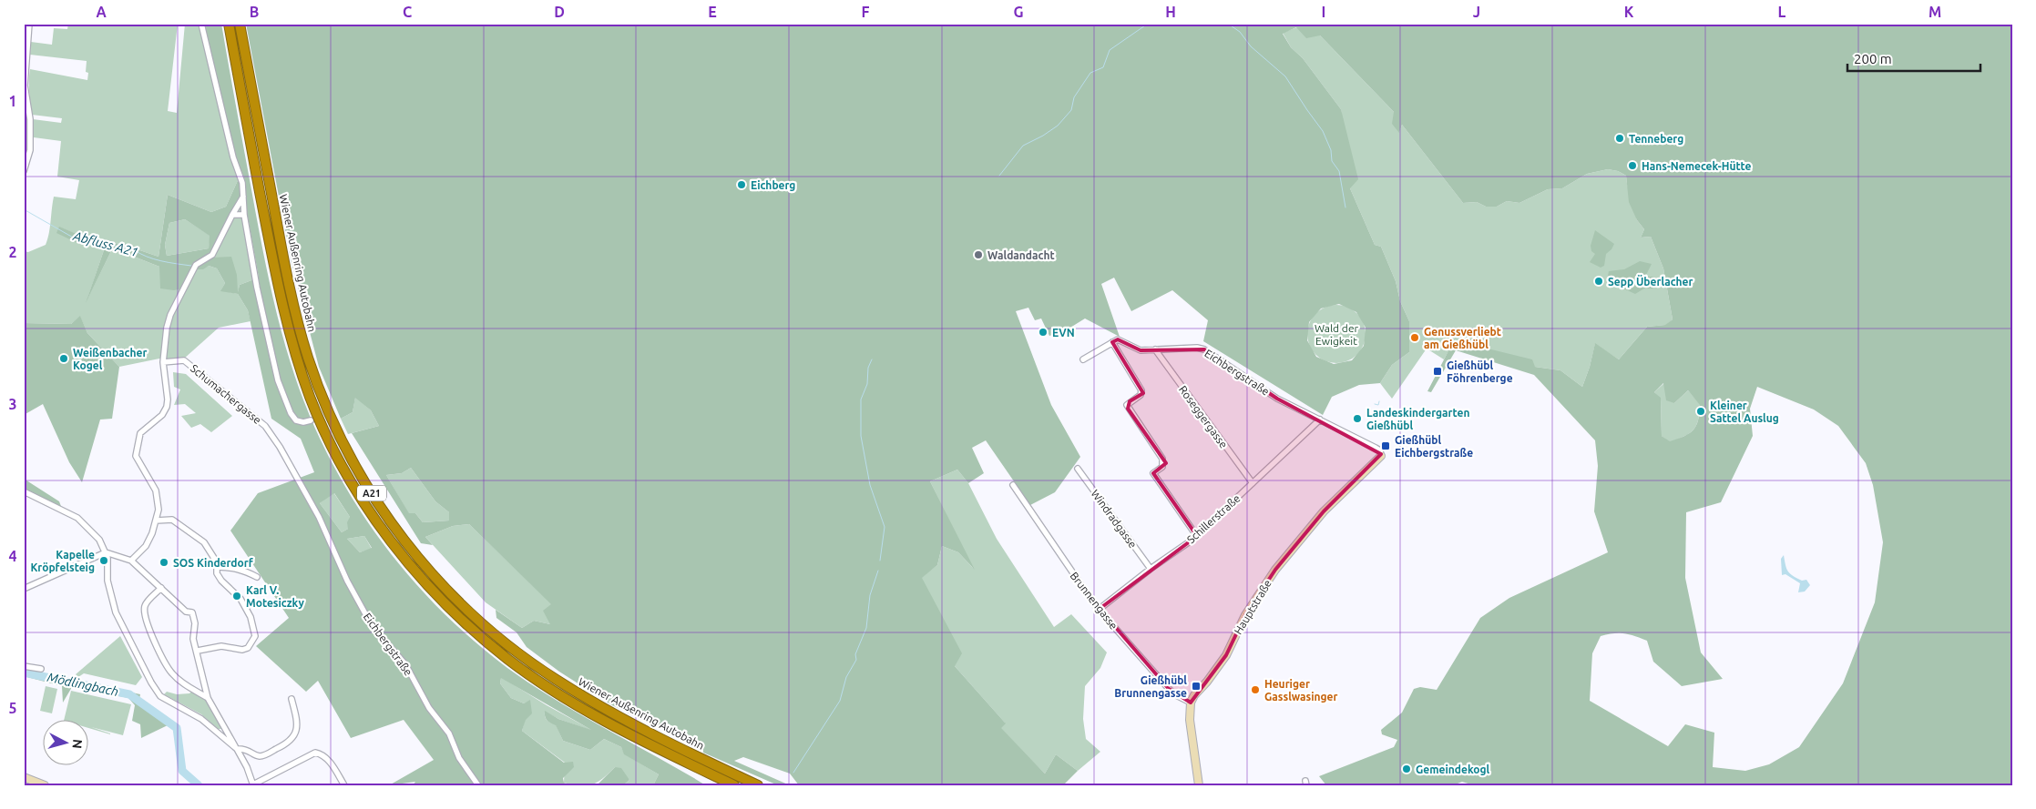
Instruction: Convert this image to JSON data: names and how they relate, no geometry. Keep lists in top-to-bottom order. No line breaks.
{"streets":{"highway":["Wiener Außenring Autobahn","A21"],"street":["Eichbergstraße","Schumachergasse","Roseggergasse","Windradgasse","Schillerstraße","Brunnengasse","Hauptstraße"]},"crossings":[["Eichbergstraße","Schumachergasse"],["Eichbergstraße","Roseggergasse"],["Eichbergstraße","Schillerstraße"],["Eichbergstraße","Hauptstraße"],["Roseggergasse","Schillerstraße"],["Windradgasse","Schillerstraße"],["Schillerstraße","Brunnengasse"],["Brunnengasse","Hauptstraße"]],"water":["Abfluss A21","Mödlingbach"],"parks":["Wald der Ewigkeit"],"places":{"other":["Tenneberg","Hans-Nemecek-Hütte","Eichberg","Waldandacht","Sepp Überlacher","EVN","Genussverliebt am Gießhübl","Weißenbacher Kogel","Kleiner Sattel Auslug","Landeskindergarten Gießhübl","Kapelle Kröpfelsteig","SOS Kinderdorf","Karl V. Motesiczky","Heuriger Gasslwasinger","Gemeindekogl"],"transit":["Gießhübl Föhrenberge","Gießhübl Eichbergstraße","Gießhübl Brunnengasse"]},"scale_bar":"200 m","north":"right","grid":{"columns":["A","B","C","D","E","F","G","H","I","J","K","L","M"],"rows":["1","2","3","4","5"]}}
